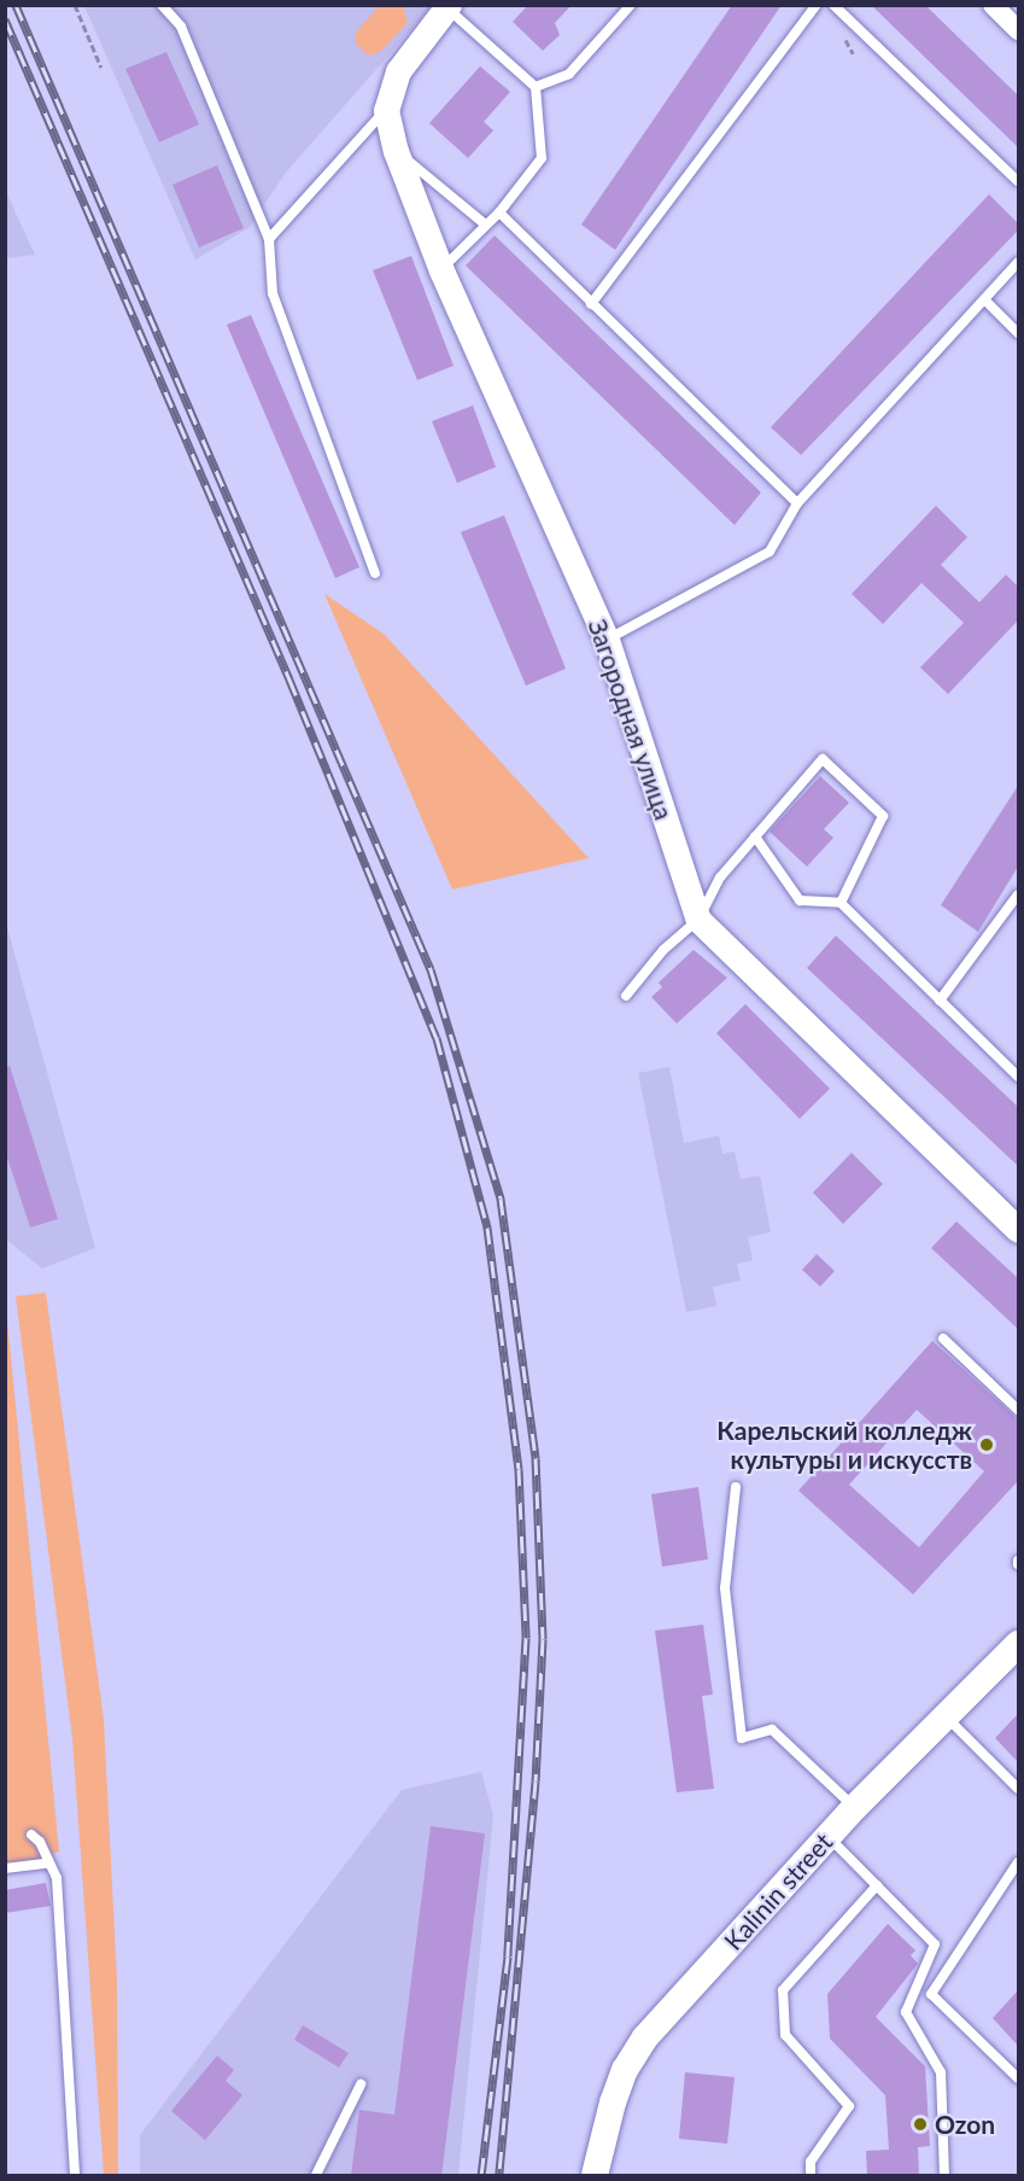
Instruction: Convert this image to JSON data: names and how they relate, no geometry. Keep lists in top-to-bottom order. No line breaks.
{"streets":{"main road":["Kalinin street"],"street":["Загородная улица"]},"places":["Карельский колледж культуры и искусств","Ozon"]}
